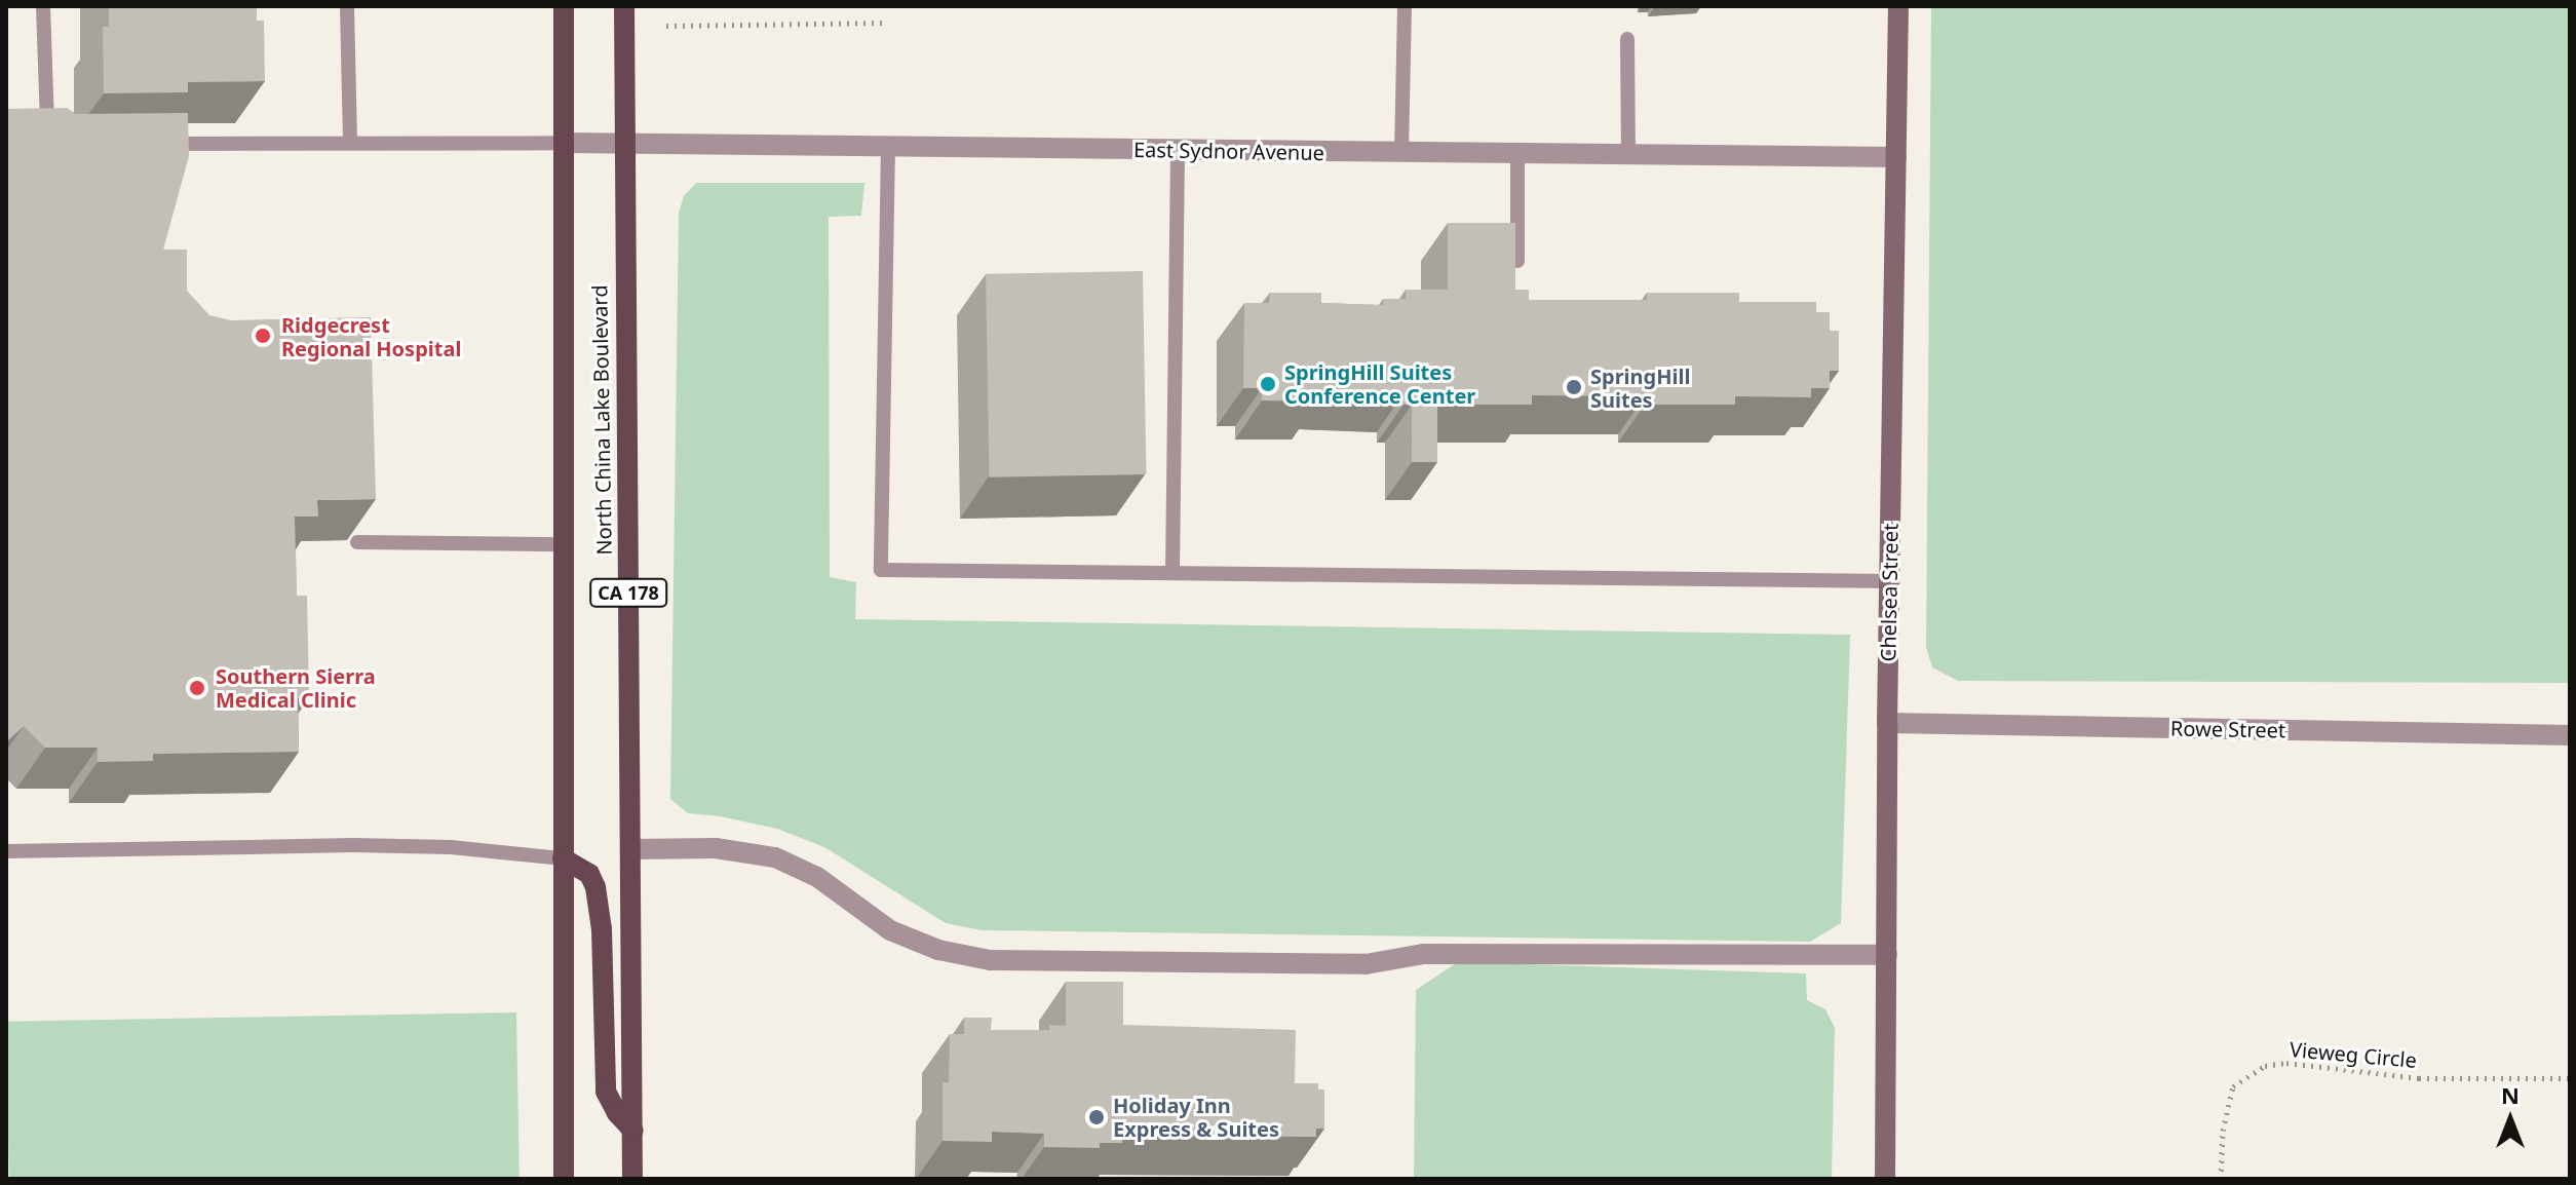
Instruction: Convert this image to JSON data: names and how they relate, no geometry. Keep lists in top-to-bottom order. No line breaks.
{"streets":{"main road":["North China Lake Boulevard","CA 178"],"street":["East Sydnor Avenue","Chelsea Street","Rowe Street"],"path":["Vieweg Circle"]},"crossings":[["East Sydnor Avenue","North China Lake Boulevard"],["East Sydnor Avenue","Chelsea Street"],["Chelsea Street","Rowe Street"]],"places":["Ridgecrest Regional Hospital","SpringHill Suites Conference Center","SpringHill Suites","Southern Sierra Medical Clinic","Holiday Inn Express & Suites"],"north":"top"}
